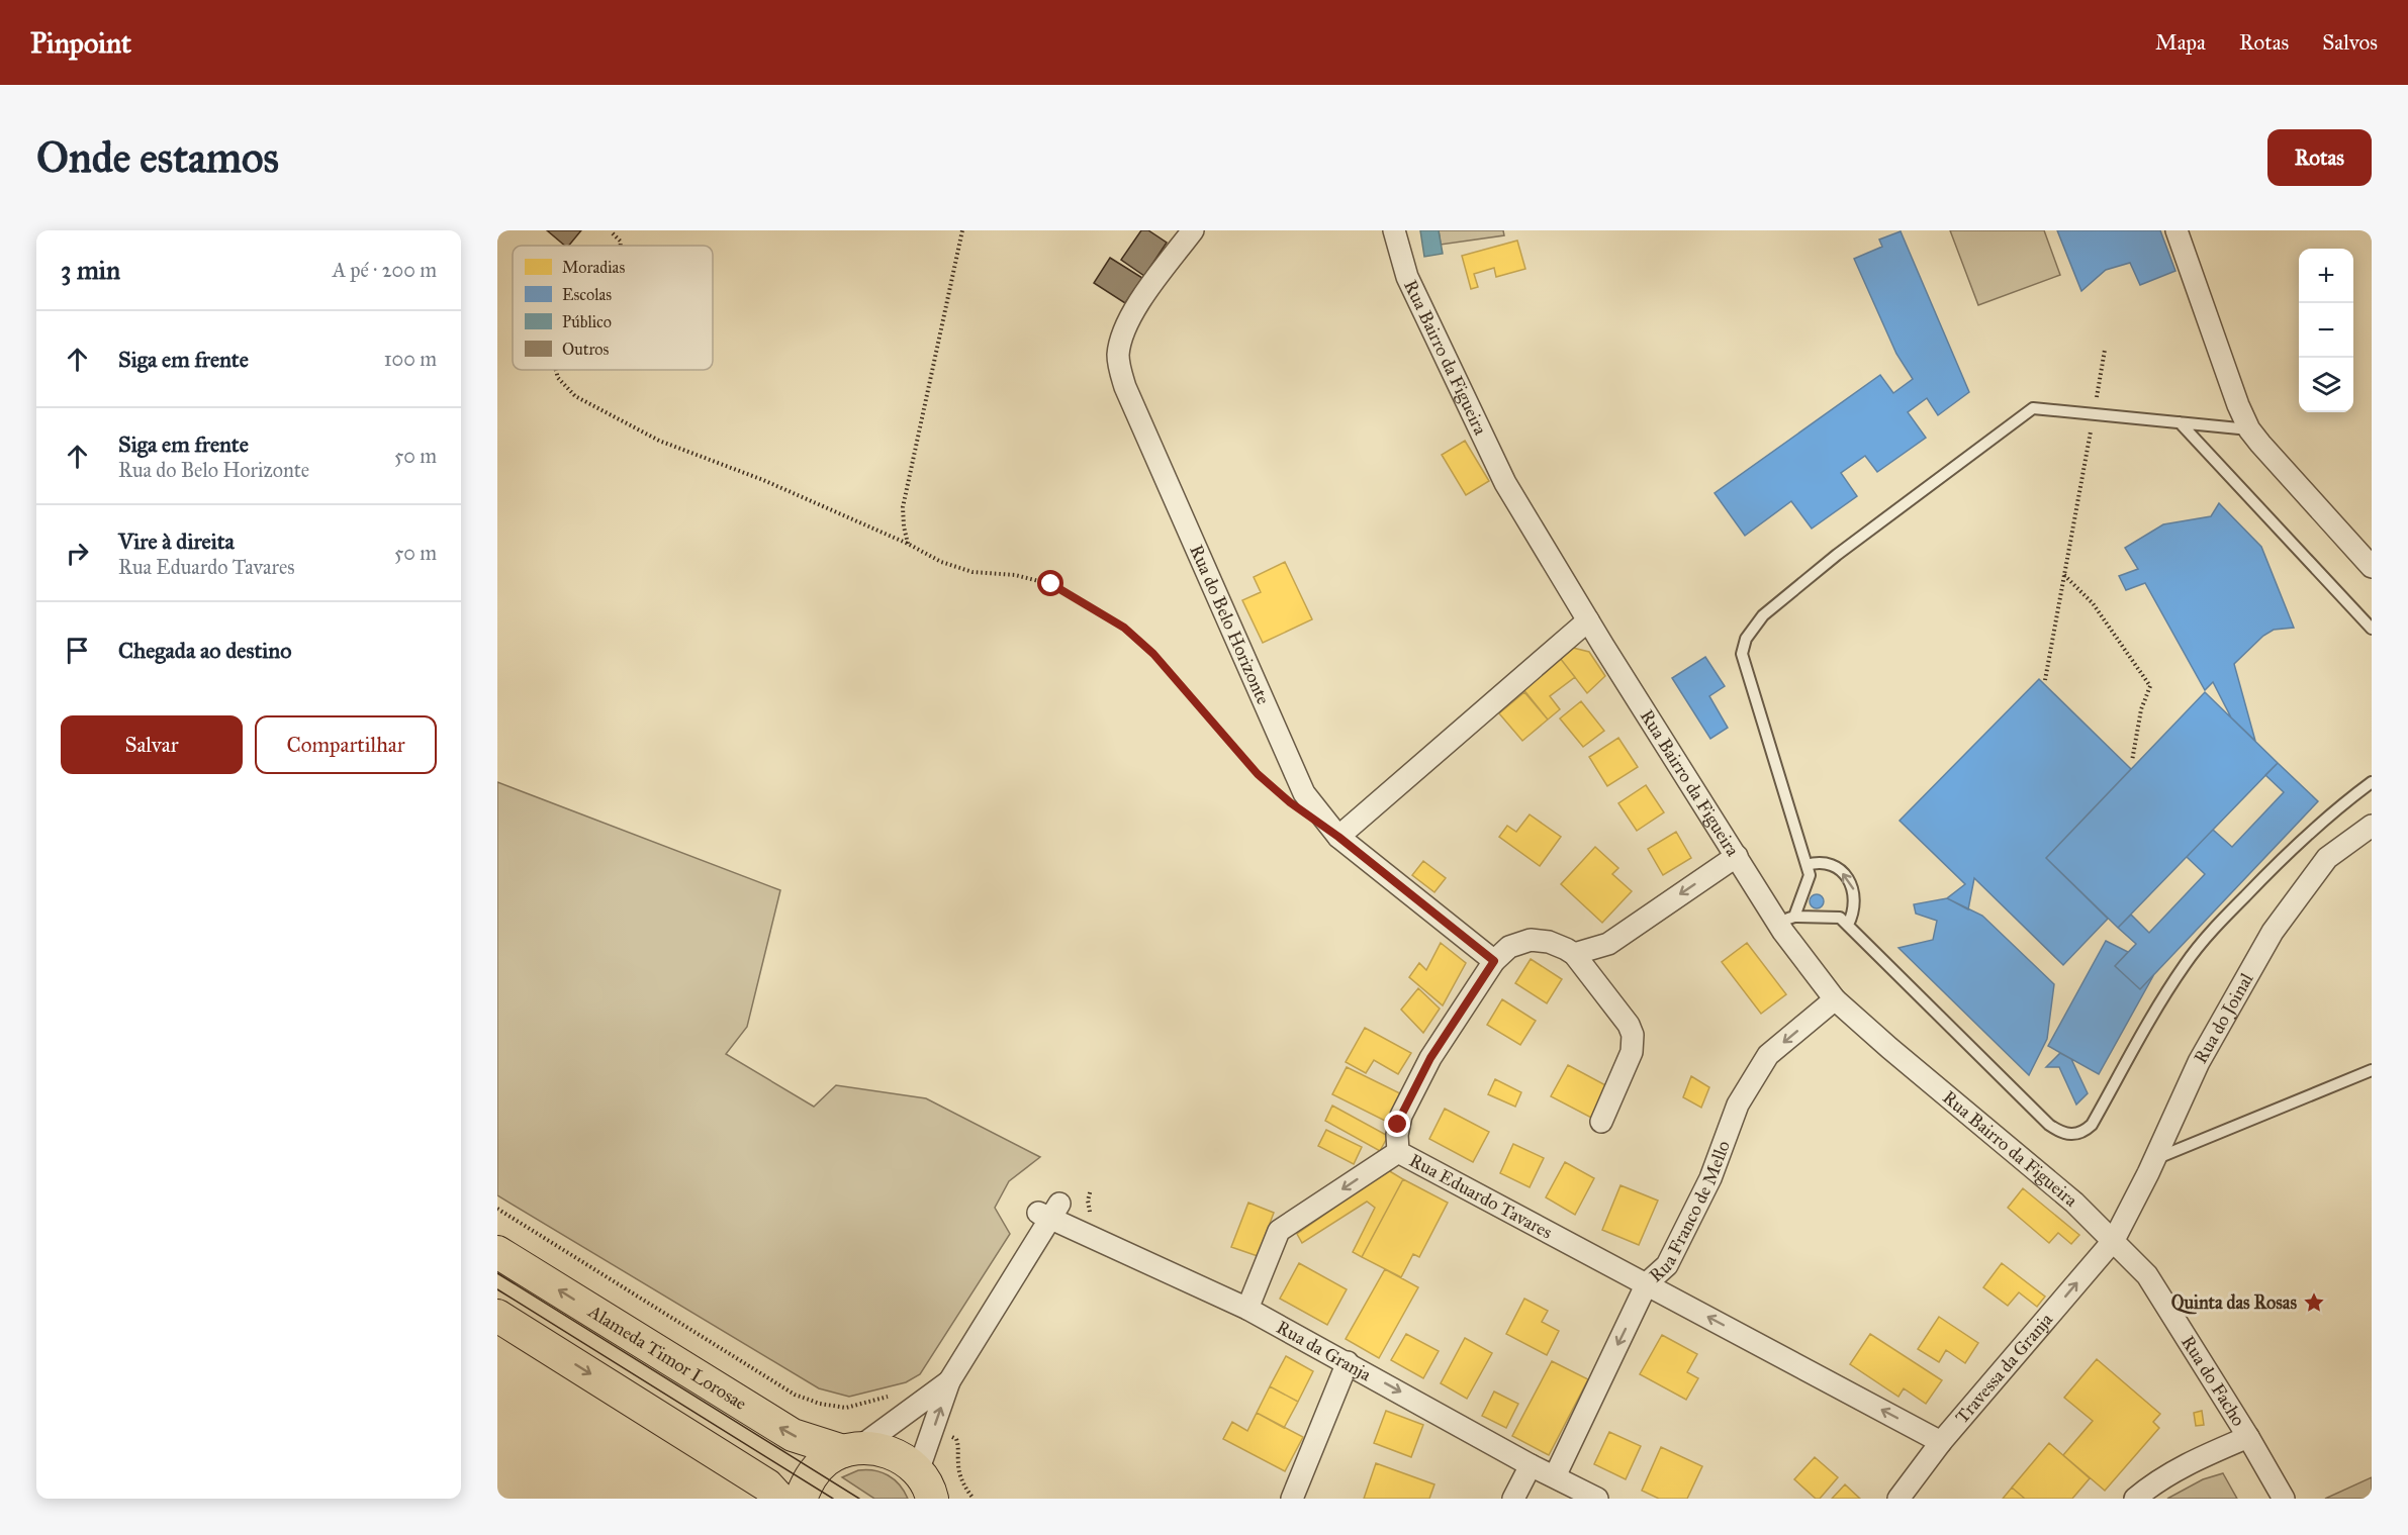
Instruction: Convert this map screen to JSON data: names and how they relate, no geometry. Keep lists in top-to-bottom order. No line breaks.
{"streets":{"main road":["Alameda Timor Lorosae"],"street":["Rua Bairro da Figueira","Rua do Belo Horizonte","Rua do Joinal","Rua Eduardo Tavares","Rua Franco de Mello","Rua da Granja","Travessa da Granja","Rua do Facho"]},"crossings":[["Rua Bairro da Figueira","Rua do Joinal"],["Rua Bairro da Figueira","Rua Franco de Mello"],["Rua Bairro da Figueira","Travessa da Granja"],["Rua Bairro da Figueira","Rua do Facho"],["Rua do Belo Horizonte","Rua Eduardo Tavares"],["Rua do Joinal","Travessa da Granja"],["Rua do Joinal","Rua do Facho"],["Rua Eduardo Tavares","Rua Franco de Mello"],["Rua Eduardo Tavares","Travessa da Granja"],["Rua Franco de Mello","Rua da Granja"],["Travessa da Granja","Rua do Facho"]],"one_way":["Rua Franco de Mello","Travessa da Granja"],"places":{"place":["Quinta das Rosas"]},"legend":["Moradias","Escolas","Público","Outros"],"page":{"header":"Pinpoint","nav":["Mapa","Rotas","Salvos"],"buttons":["Rotas",["Salvar","Compartilhar"]],"title":"Onde estamos","heading":["3 min","A pé · 200 m"],"map_buttons":["+","−"],"list":[["Siga em frente","100 m"],["Siga em frente","Rua do Belo Horizonte","50 m"],["Vire à direita","Rua Eduardo Tavares","50 m"],"Chegada ao destino"]}}
